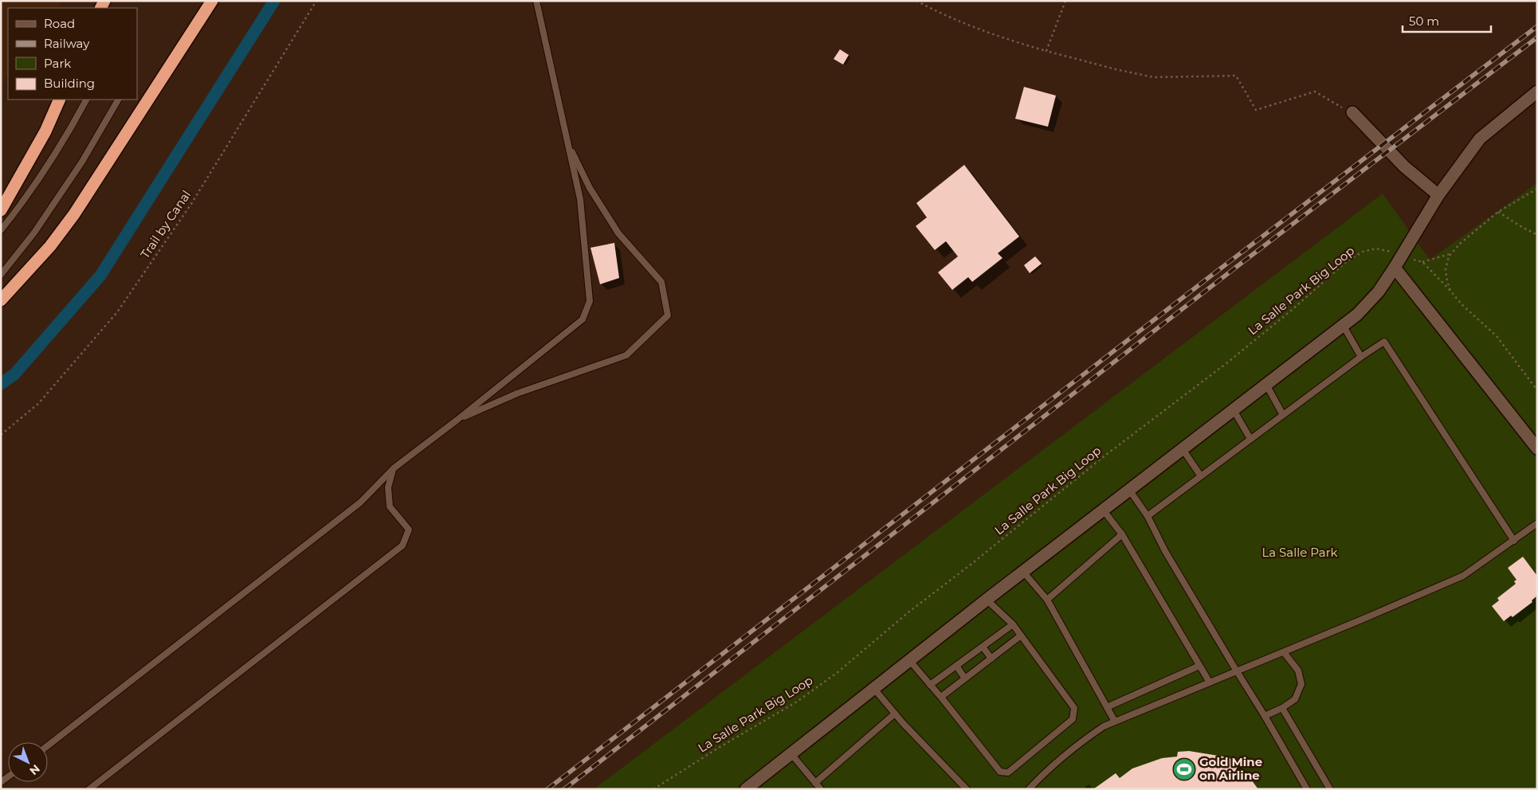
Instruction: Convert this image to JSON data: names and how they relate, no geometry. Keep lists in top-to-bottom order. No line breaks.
{"streets":{"path":["Trail by Canal","La Salle Park Big Loop"]},"parks":["La Salle Park"],"places":{"sports":["Gold Mine on Airline"]},"legend":["Road","Railway","Park","Building"],"scale_bar":"50 m","north":"bottom right"}
